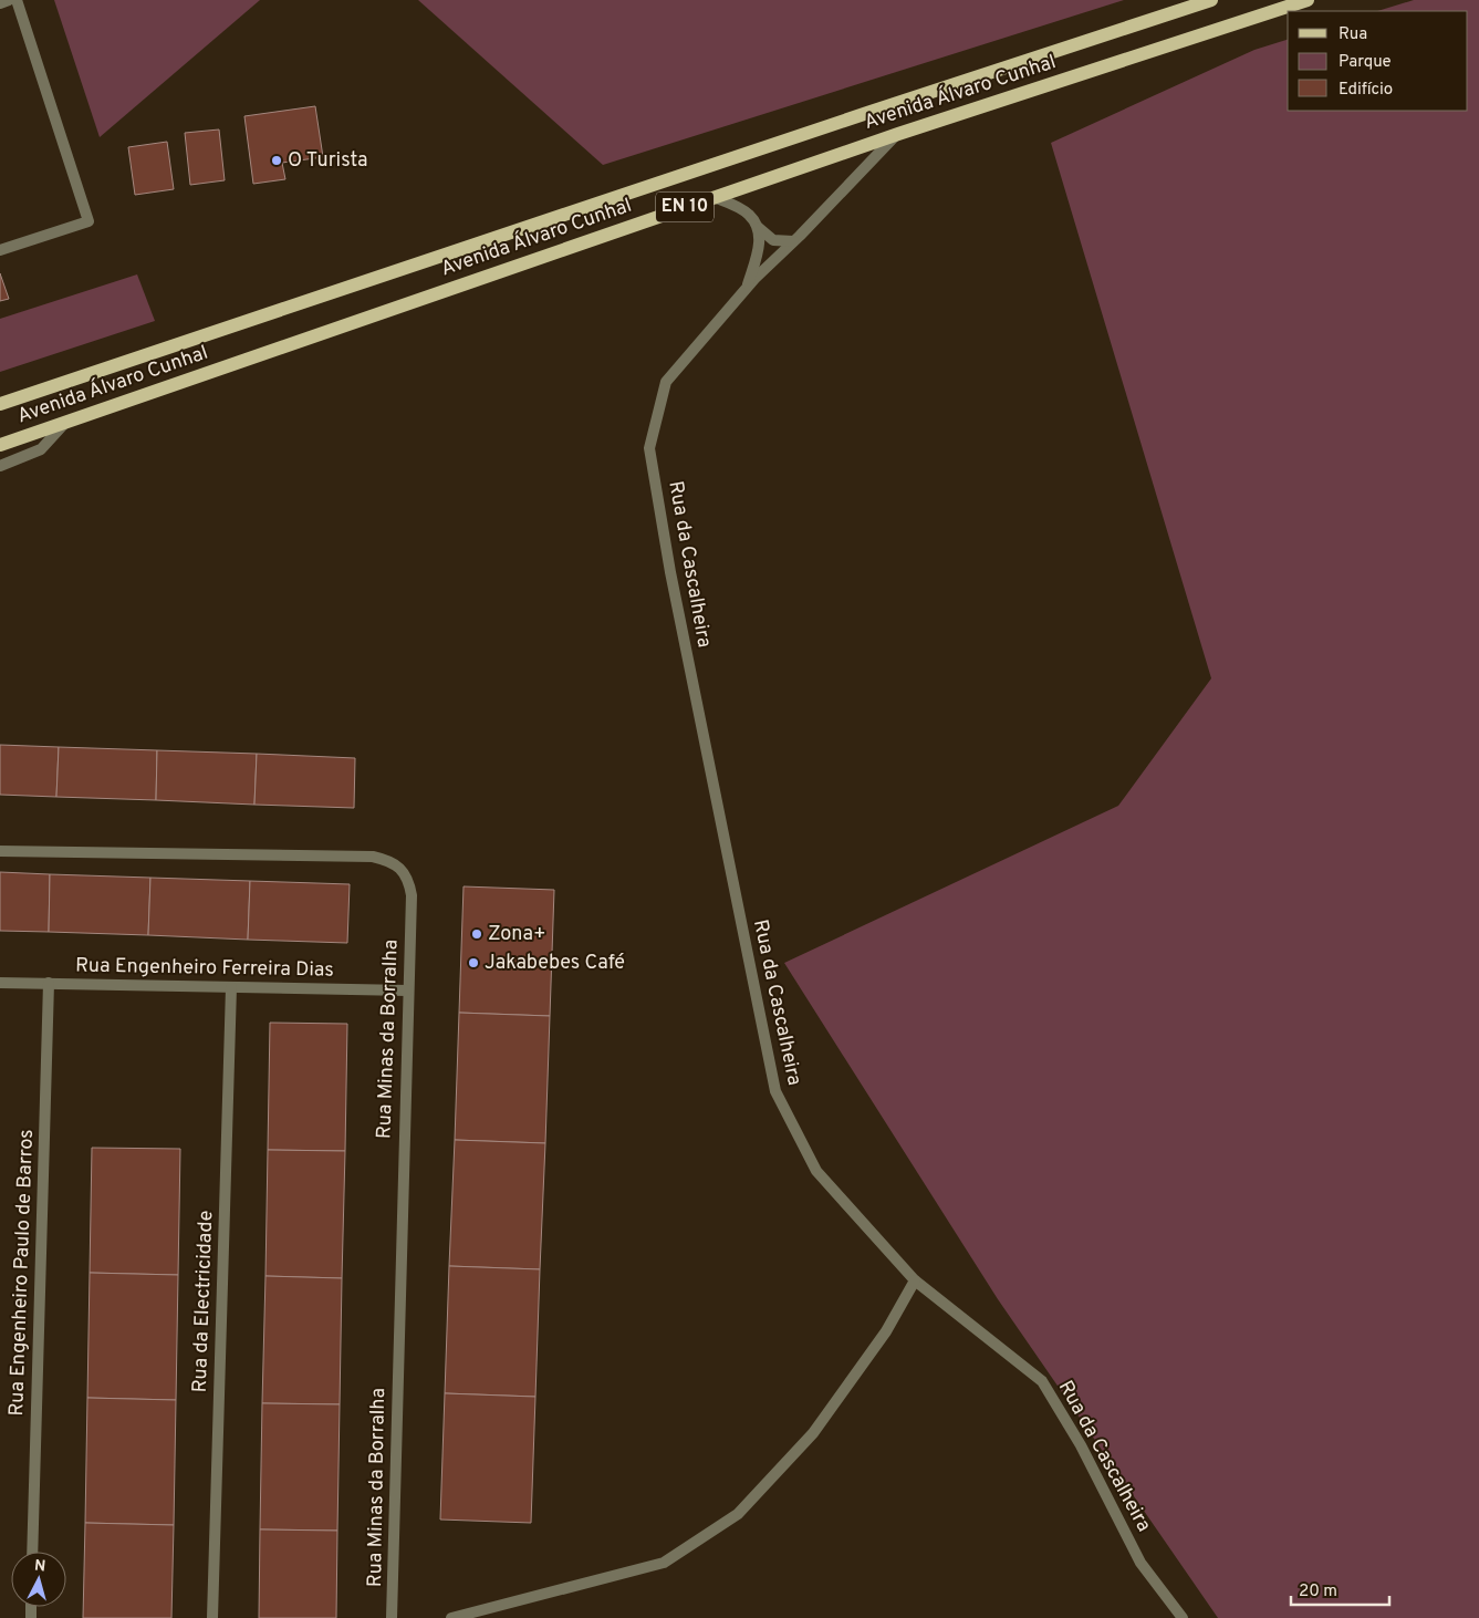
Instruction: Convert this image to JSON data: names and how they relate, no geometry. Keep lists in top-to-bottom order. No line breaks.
{"streets":{"main road":["Avenida Álvaro Cunhal","EN 10"],"street":["Rua da Cascalheira","Rua Engenheiro Ferreira Dias","Rua Minas da Borralha","Rua Engenheiro Paulo de Barros","Rua da Electricidade"]},"crossings":[["Avenida Álvaro Cunhal","Rua da Cascalheira"],["Rua Engenheiro Ferreira Dias","Rua Minas da Borralha"],["Rua Engenheiro Ferreira Dias","Rua Engenheiro Paulo de Barros"],["Rua Engenheiro Ferreira Dias","Rua da Electricidade"]],"places":["O Turista","Zona+","Jakabebes Café"],"legend":["Rua","Parque","Edifício"],"scale_bar":"20 m","north":"top"}
